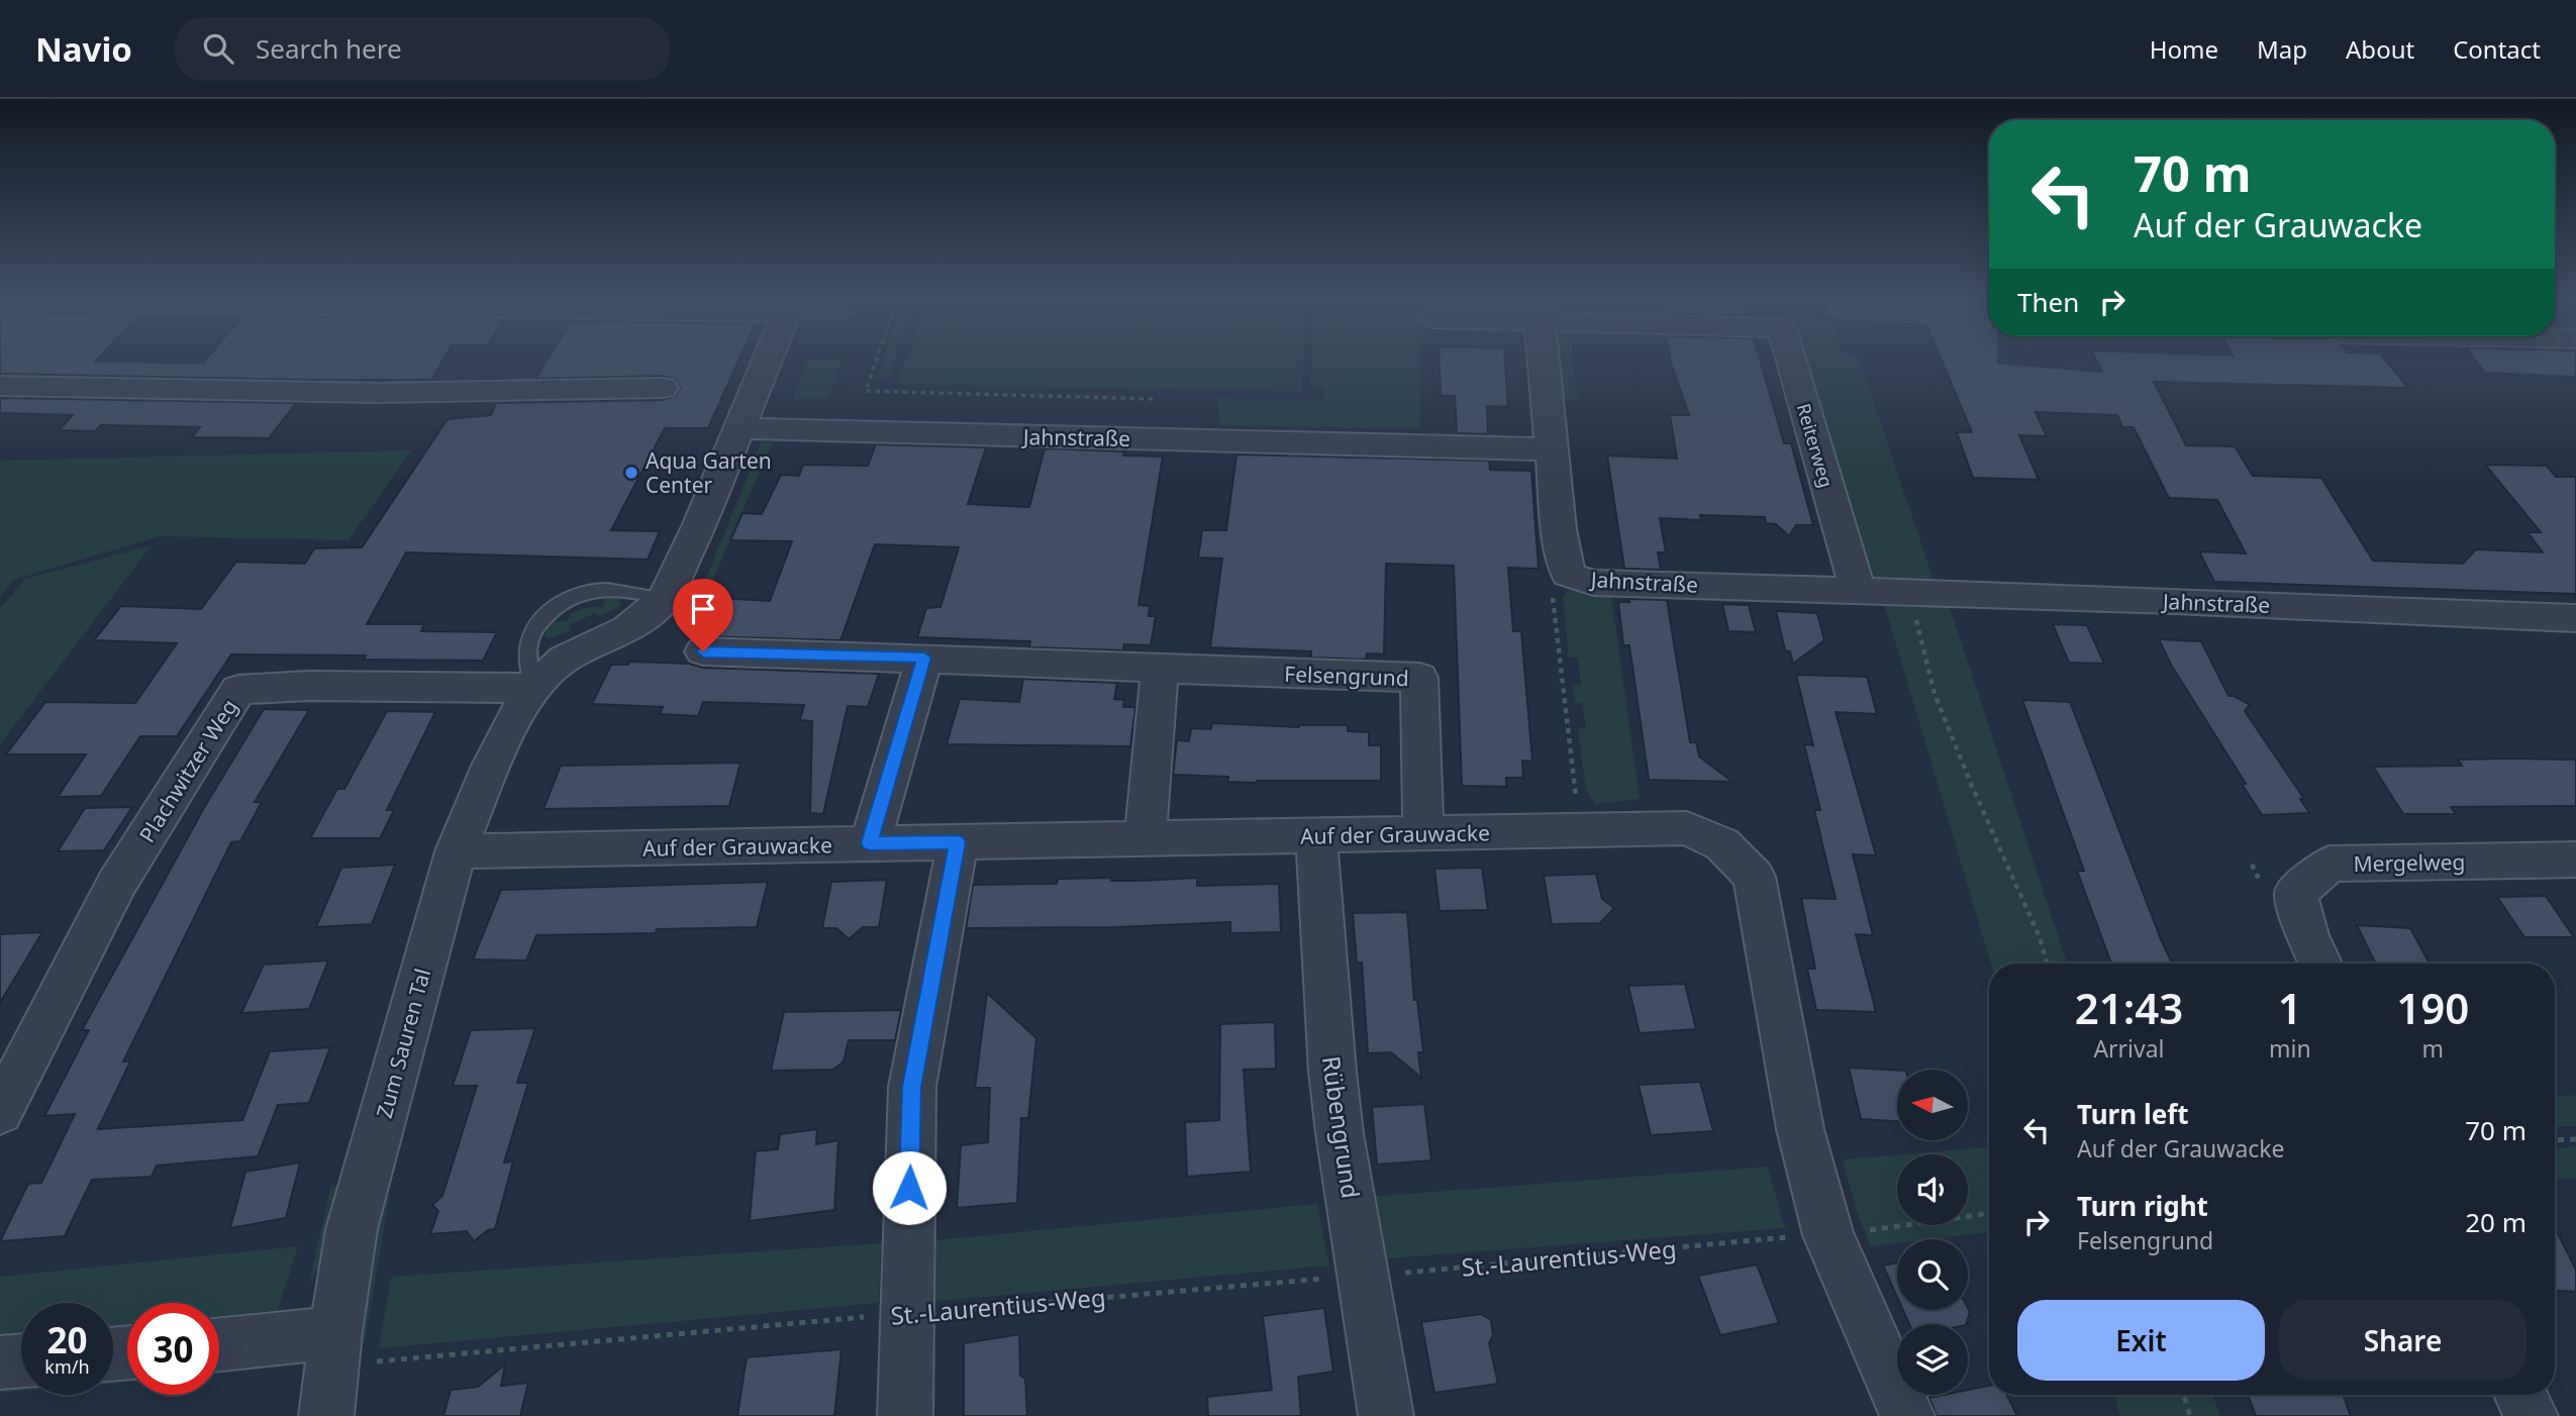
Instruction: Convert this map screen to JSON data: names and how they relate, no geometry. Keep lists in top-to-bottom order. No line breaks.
{"streets":{"street":["Jahnstraße","Reiterweg","Felsengrund","Plachwitzer Weg","Auf der Grauwacke","Mergelweg","Zum Sauren Tal","Rübengrund"],"path":["St.-Laurentius-Weg"]},"crossings":[["Jahnstraße","Reiterweg"],["Felsengrund","Auf der Grauwacke"],["Plachwitzer Weg","Zum Sauren Tal"],["Auf der Grauwacke","Zum Sauren Tal"],["Auf der Grauwacke","Rübengrund"],["Zum Sauren Tal","St.-Laurentius-Weg"],["Rübengrund","St.-Laurentius-Weg"]],"places":["Aqua Garten Center"],"north":"left","page":{"header":"Navio","search":"Search here","nav":["Home","Map","About","Contact"],"turn":["70 m","Auf der Grauwacke"],"then":"Then","eta":["21:43","Arrival","1","min","190","m"],"list":[{"name":"Turn left","note":"Auf der Grauwacke","value":"70 m"},{"name":"Turn right","note":"Felsengrund","value":"20 m"}],"buttons":["Exit","Share"],"speed":"20 km/h","limit":"30"}}
